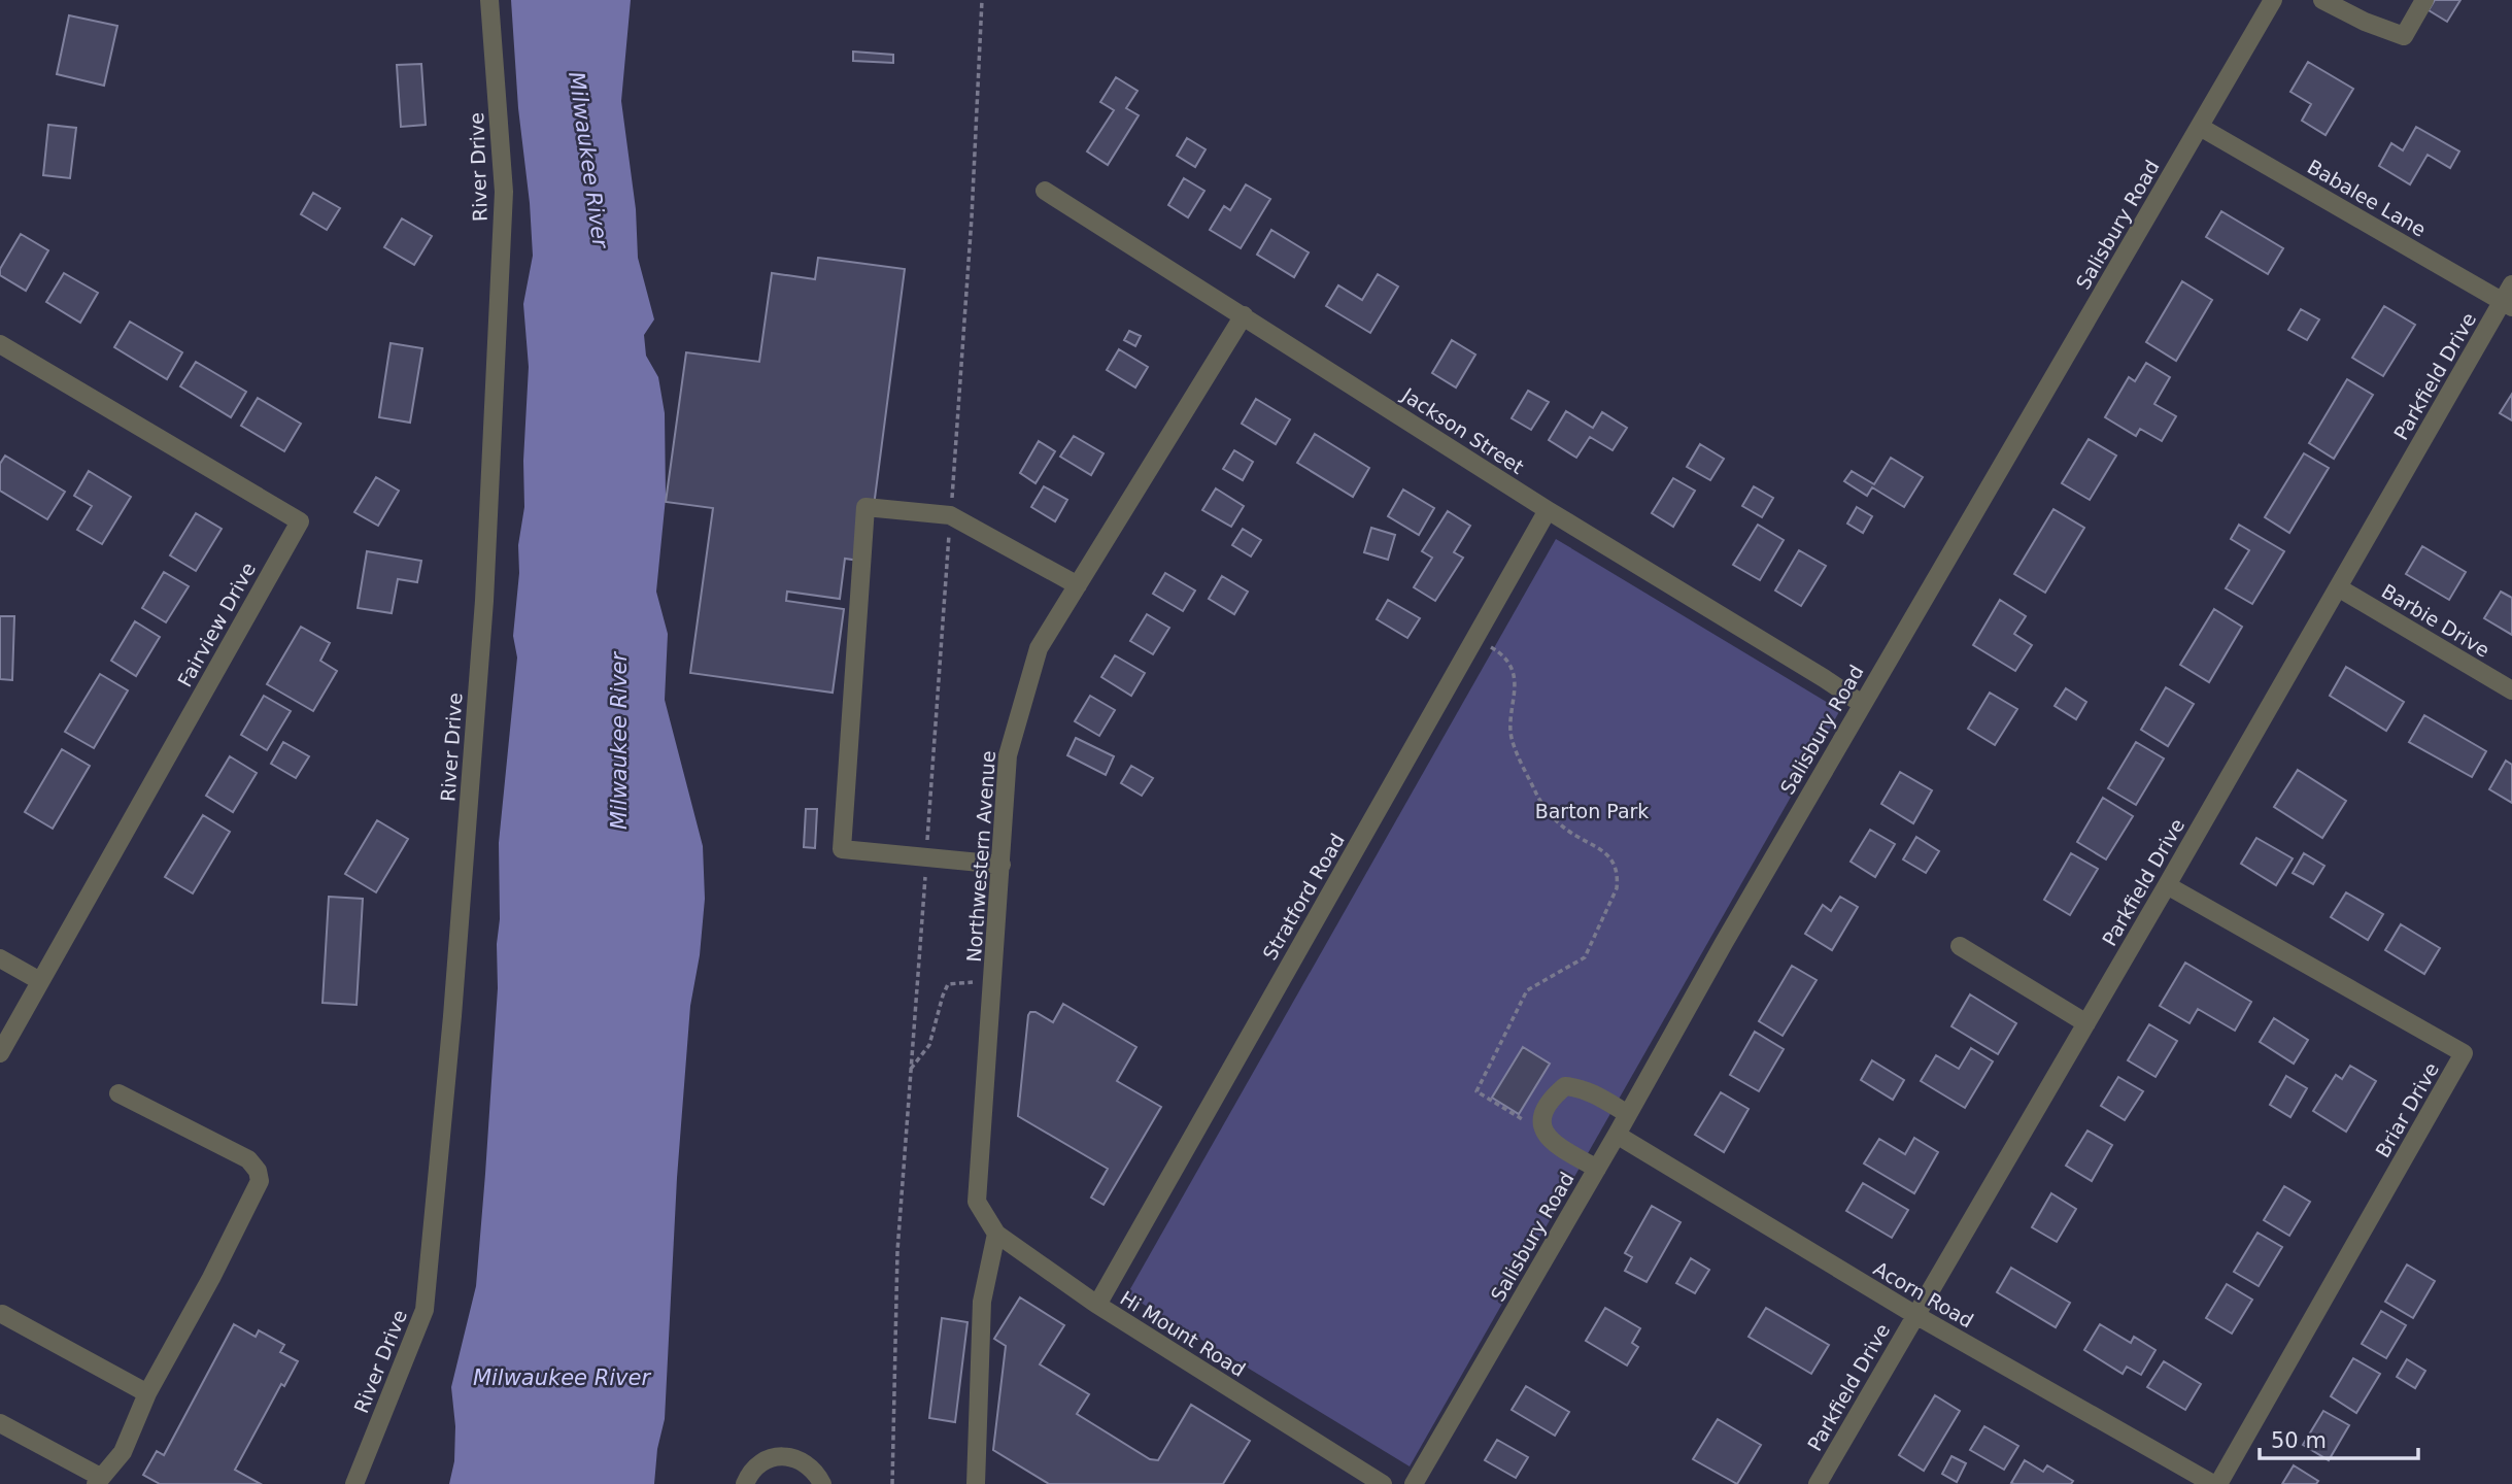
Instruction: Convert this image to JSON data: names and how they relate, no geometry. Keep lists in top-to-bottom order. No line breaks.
{"streets":{"street":["River Drive","Babalee Lane","Salisbury Road","Parkfield Drive","Jackson Street","Barbie Drive","Fairview Drive","Northwestern Avenue","Stratford Road","Briar Drive","Acorn Road","Hi Mount Road"]},"crossings":[["Babalee Lane","Salisbury Road"],["Babalee Lane","Parkfield Drive"],["Salisbury Road","Jackson Street"],["Salisbury Road","Acorn Road"],["Parkfield Drive","Barbie Drive"],["Parkfield Drive","Briar Drive"],["Parkfield Drive","Acorn Road"],["Jackson Street","Northwestern Avenue"],["Jackson Street","Stratford Road"],["Northwestern Avenue","Hi Mount Road"],["Stratford Road","Hi Mount Road"]],"water":["Milwaukee River"],"parks":["Barton Park"],"scale_bar":"50 m"}
